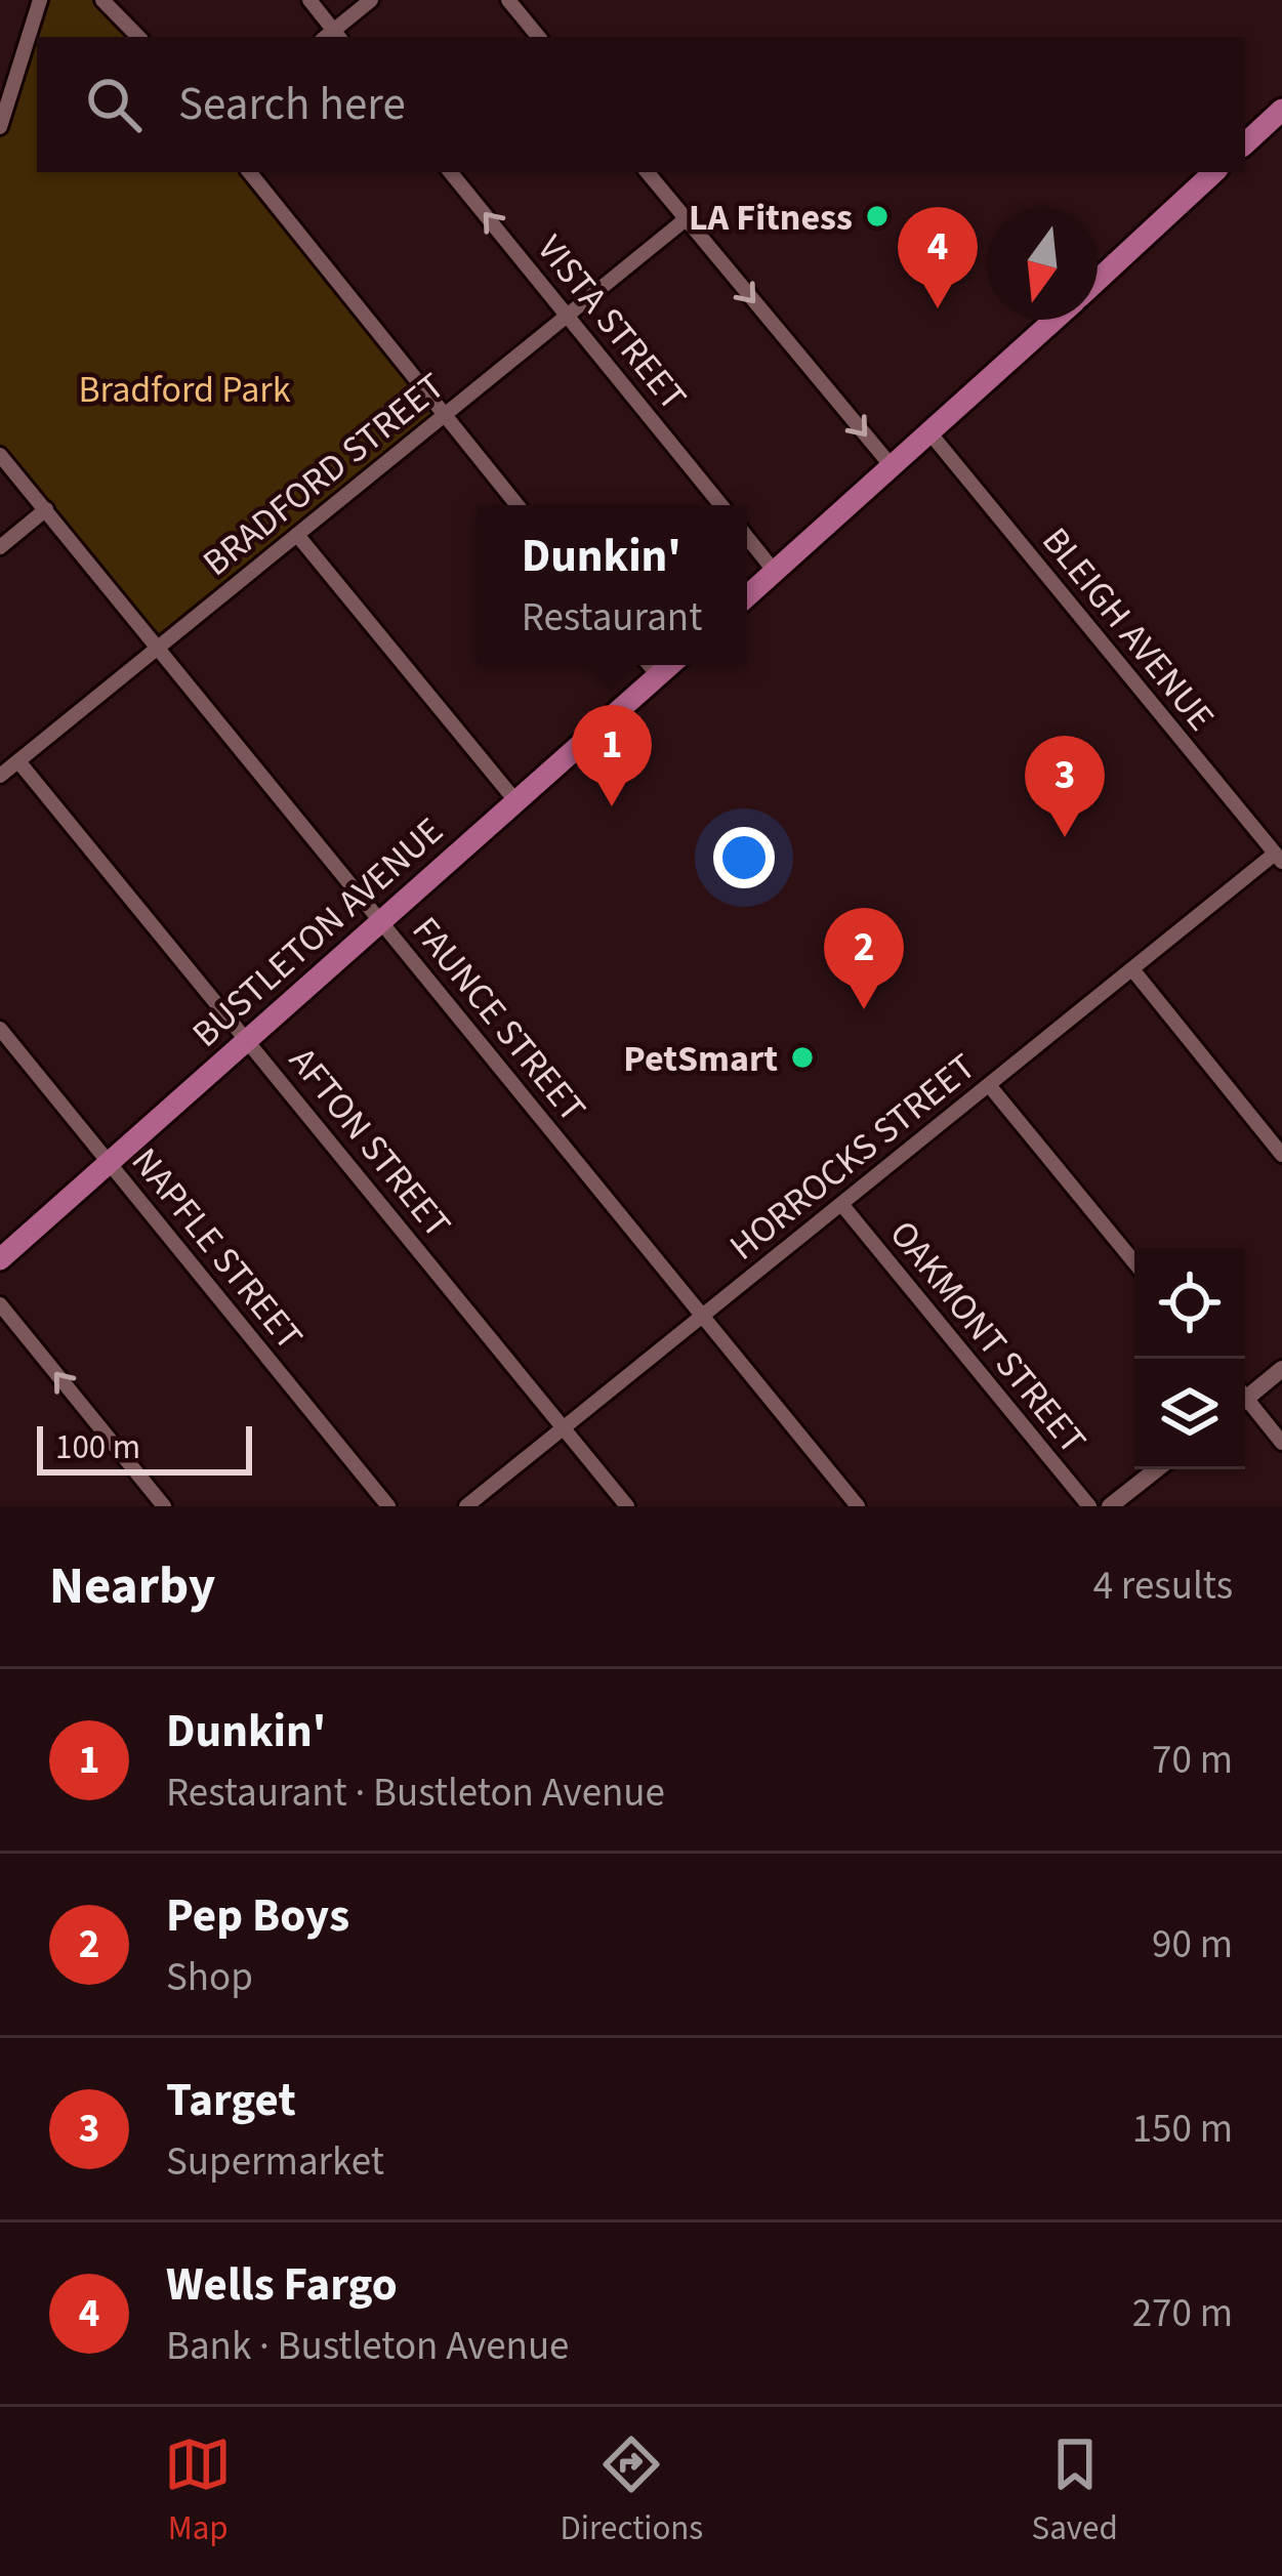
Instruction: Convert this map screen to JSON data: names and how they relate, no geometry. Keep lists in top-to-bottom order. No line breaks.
{"streets":{"main road":["BUSTLETON AVENUE"],"street":["VISTA STREET","BRADFORD STREET","BLEIGH AVENUE","FAUNCE STREET","AFTON STREET","HORROCKS STREET","NAPFLE STREET","OAKMONT STREET"]},"crossings":[["VISTA STREET","BRADFORD STREET"],["BRADFORD STREET","FAUNCE STREET"],["BRADFORD STREET","AFTON STREET"],["BLEIGH AVENUE","HORROCKS STREET"],["BUSTLETON AVENUE","FAUNCE STREET"],["BUSTLETON AVENUE","AFTON STREET"],["BUSTLETON AVENUE","NAPFLE STREET"],["FAUNCE STREET","HORROCKS STREET"],["AFTON STREET","HORROCKS STREET"],["HORROCKS STREET","OAKMONT STREET"]],"one_way":["VISTA STREET"],"parks":["Bradford Park"],"places":["LA Fitness","PetSmart"],"scale_bar":"100 m","north":"bottom","page":{"search":"Search here","pins":["4","1","3","2"],"popup":["Dunkin'","Restaurant"],"scale":"100 m","heading":["Nearby","4 results"],"list":[{"mark":"1","name":"Dunkin'","note":"Restaurant · Bustleton Avenue","value":"70 m"},{"mark":"2","name":"Pep Boys","note":"Shop","value":"90 m"},{"mark":"3","name":"Target","note":"Supermarket","value":"150 m"},{"mark":"4","name":"Wells Fargo","note":"Bank · Bustleton Avenue","value":"270 m"}],"nav":["Map","Directions","Saved"]}}
